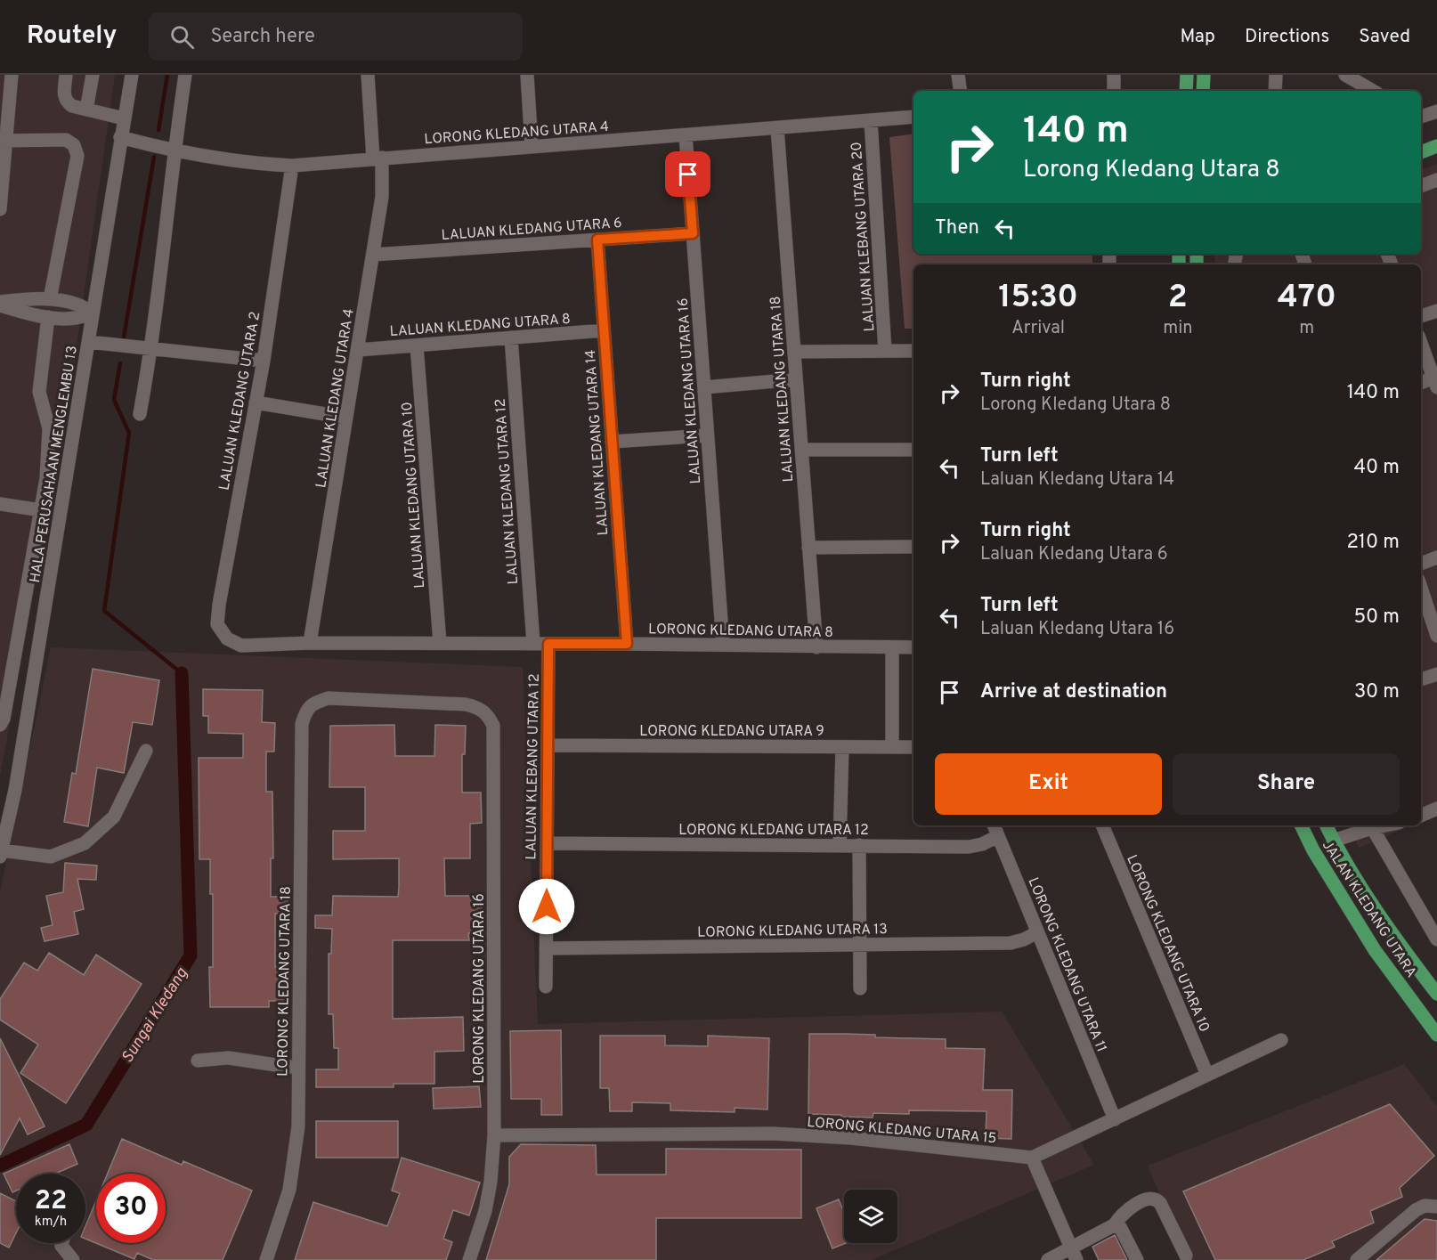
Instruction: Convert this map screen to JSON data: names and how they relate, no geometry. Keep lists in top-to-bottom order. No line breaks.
{"streets":{"main road":["JALAN KLEDANG UTARA"],"street":["LORONG KLEDANG UTARA 4","LALUAN KLEDANG UTARA 6","LALUAN KLEBANG UTARA 20","LALUAN KLEDANG UTARA 8","LALUAN KLEDANG UTARA 18","LALUAN KLEDANG UTARA 16","LALUAN KLEDANG UTARA 4","LALUAN KLEDANG UTARA 2","LALUAN KLEDANG UTARA 14","HALA PERUSAHAAN MENGLEMBU 13","LALUAN KLEDANG UTARA 12","LALUAN KLEDANG UTARA 10","LORONG KLEDANG UTARA 8","LORONG KLEDANG UTARA 9","LALUAN KLEBANG UTARA 12","LORONG KLEDANG UTARA 12","LORONG KLEDANG UTARA 13","LORONG KLEDANG UTARA 10","LORONG KLEDANG UTARA 11","LORONG KLEDANG UTARA 18","LORONG KLEDANG UTARA 16","LORONG KLEDANG UTARA 15"]},"crossings":[["LORONG KLEDANG UTARA 4","LALUAN KLEBANG UTARA 20"],["LORONG KLEDANG UTARA 4","LALUAN KLEDANG UTARA 18"],["LORONG KLEDANG UTARA 4","LALUAN KLEDANG UTARA 16"],["LORONG KLEDANG UTARA 4","LALUAN KLEDANG UTARA 4"],["LORONG KLEDANG UTARA 4","LALUAN KLEDANG UTARA 2"],["LORONG KLEDANG UTARA 4","HALA PERUSAHAAN MENGLEMBU 13"],["LALUAN KLEDANG UTARA 6","LALUAN KLEDANG UTARA 16"],["LALUAN KLEDANG UTARA 6","LALUAN KLEDANG UTARA 4"],["LALUAN KLEDANG UTARA 6","LALUAN KLEDANG UTARA 14"],["LALUAN KLEDANG UTARA 8","LALUAN KLEDANG UTARA 4"],["LALUAN KLEDANG UTARA 8","LALUAN KLEDANG UTARA 14"],["LALUAN KLEDANG UTARA 8","LALUAN KLEDANG UTARA 12"],["LALUAN KLEDANG UTARA 8","LALUAN KLEDANG UTARA 10"],["LALUAN KLEDANG UTARA 18","LORONG KLEDANG UTARA 8"],["LALUAN KLEDANG UTARA 16","LORONG KLEDANG UTARA 8"],["LALUAN KLEDANG UTARA 4","LORONG KLEDANG UTARA 8"],["LALUAN KLEDANG UTARA 2","LORONG KLEDANG UTARA 8"],["LALUAN KLEDANG UTARA 14","LORONG KLEDANG UTARA 8"],["LALUAN KLEDANG UTARA 12","LORONG KLEDANG UTARA 8"],["LALUAN KLEDANG UTARA 10","LORONG KLEDANG UTARA 8"],["LORONG KLEDANG UTARA 8","LALUAN KLEBANG UTARA 12"],["LORONG KLEDANG UTARA 9","LALUAN KLEBANG UTARA 12"],["LALUAN KLEBANG UTARA 12","LORONG KLEDANG UTARA 12"],["LALUAN KLEBANG UTARA 12","LORONG KLEDANG UTARA 13"],["LORONG KLEDANG UTARA 12","LORONG KLEDANG UTARA 11"],["LORONG KLEDANG UTARA 13","LORONG KLEDANG UTARA 11"],["LORONG KLEDANG UTARA 18","LORONG KLEDANG UTARA 16"],["LORONG KLEDANG UTARA 16","LORONG KLEDANG UTARA 15"]],"water":["Sungai Kledang"],"page":{"header":"Routely","search":"Search here","nav":["Map","Directions","Saved"],"turn":["140 m","Lorong Kledang Utara 8"],"then":"Then","eta":["15:30","Arrival","2","min","470","m"],"list":[{"name":"Turn right","note":"Lorong Kledang Utara 8","value":"140 m"},{"name":"Turn left","note":"Laluan Kledang Utara 14","value":"40 m"},{"name":"Turn right","note":"Laluan Kledang Utara 6","value":"210 m"},{"name":"Turn left","note":"Laluan Kledang Utara 16","value":"50 m"},{"name":"Arrive at destination","value":"30 m"}],"buttons":["Exit","Share"],"speed":"22 km/h","limit":"30"}}
